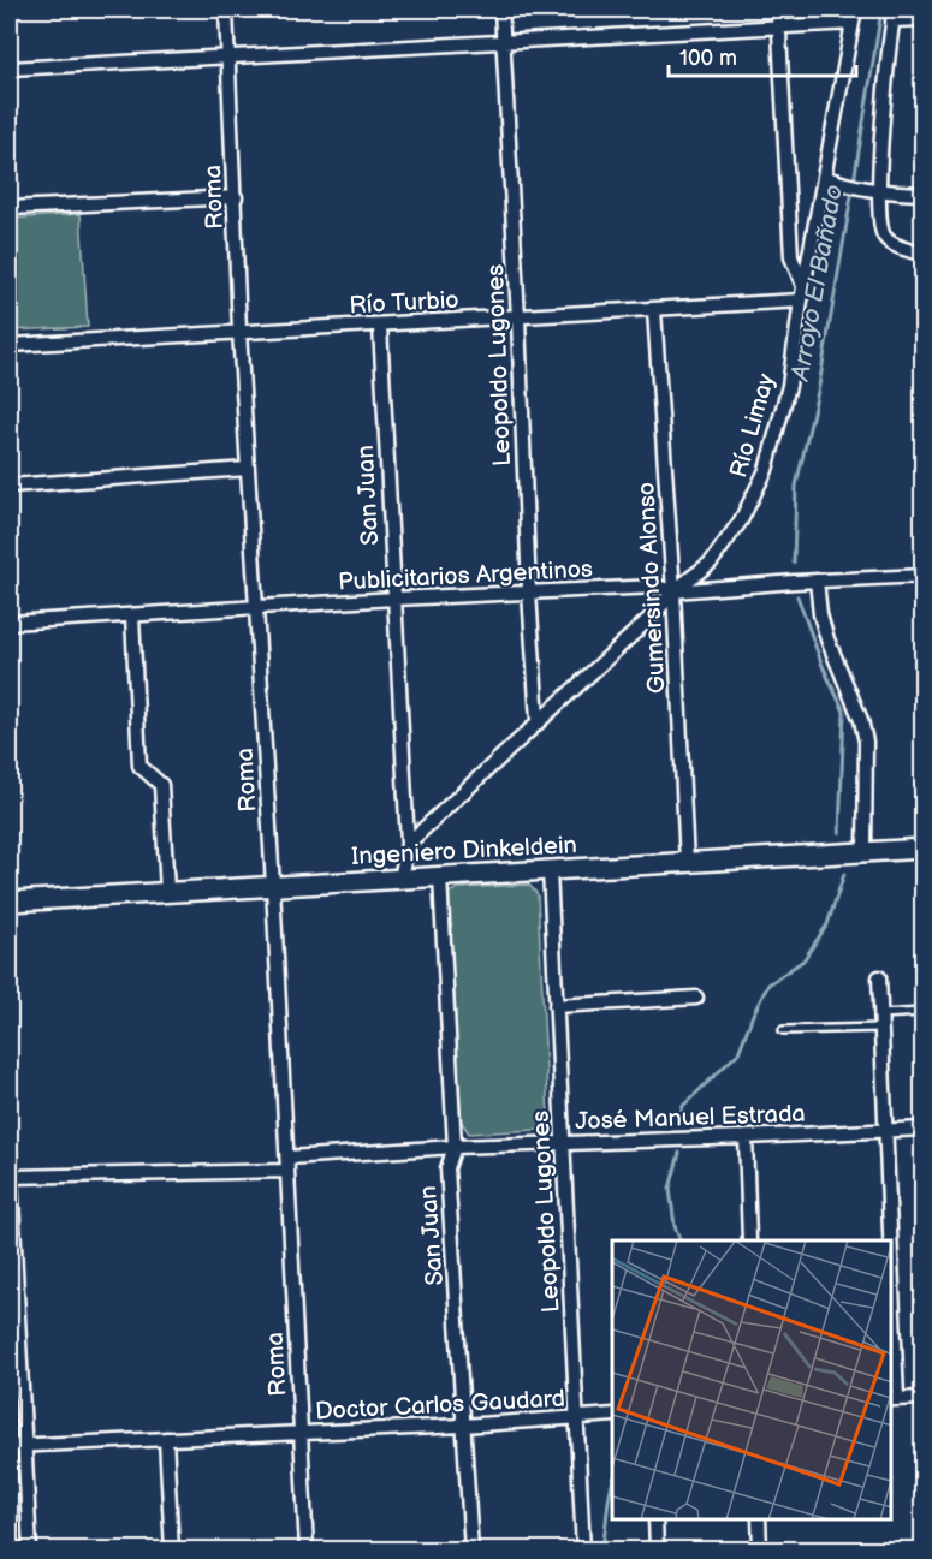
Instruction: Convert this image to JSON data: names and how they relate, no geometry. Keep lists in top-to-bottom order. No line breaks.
{"streets":{"main road":["Ingeniero Dinkeldein"],"street":["Roma","Río Turbio","Leopoldo Lugones","Río Limay","San Juan","Publicitarios Argentinos","Gumersindo Alonso","José Manuel Estrada","Doctor Carlos Gaudard"]},"crossings":[["Roma","Río Turbio"],["Roma","Publicitarios Argentinos"],["Roma","Ingeniero Dinkeldein"],["Roma","José Manuel Estrada"],["Roma","Doctor Carlos Gaudard"],["Río Turbio","Leopoldo Lugones"],["Río Turbio","Río Limay"],["Río Turbio","San Juan"],["Río Turbio","Gumersindo Alonso"],["Leopoldo Lugones","Río Limay"],["Leopoldo Lugones","Publicitarios Argentinos"],["Leopoldo Lugones","Ingeniero Dinkeldein"],["Leopoldo Lugones","José Manuel Estrada"],["Leopoldo Lugones","Doctor Carlos Gaudard"],["Río Limay","San Juan"],["Río Limay","Publicitarios Argentinos"],["Río Limay","Gumersindo Alonso"],["San Juan","Publicitarios Argentinos"],["San Juan","Ingeniero Dinkeldein"],["San Juan","José Manuel Estrada"],["San Juan","Doctor Carlos Gaudard"],["Publicitarios Argentinos","Gumersindo Alonso"],["Gumersindo Alonso","Ingeniero Dinkeldein"]],"water":["Arroyo El Bañado"],"scale_bar":"100 m"}
